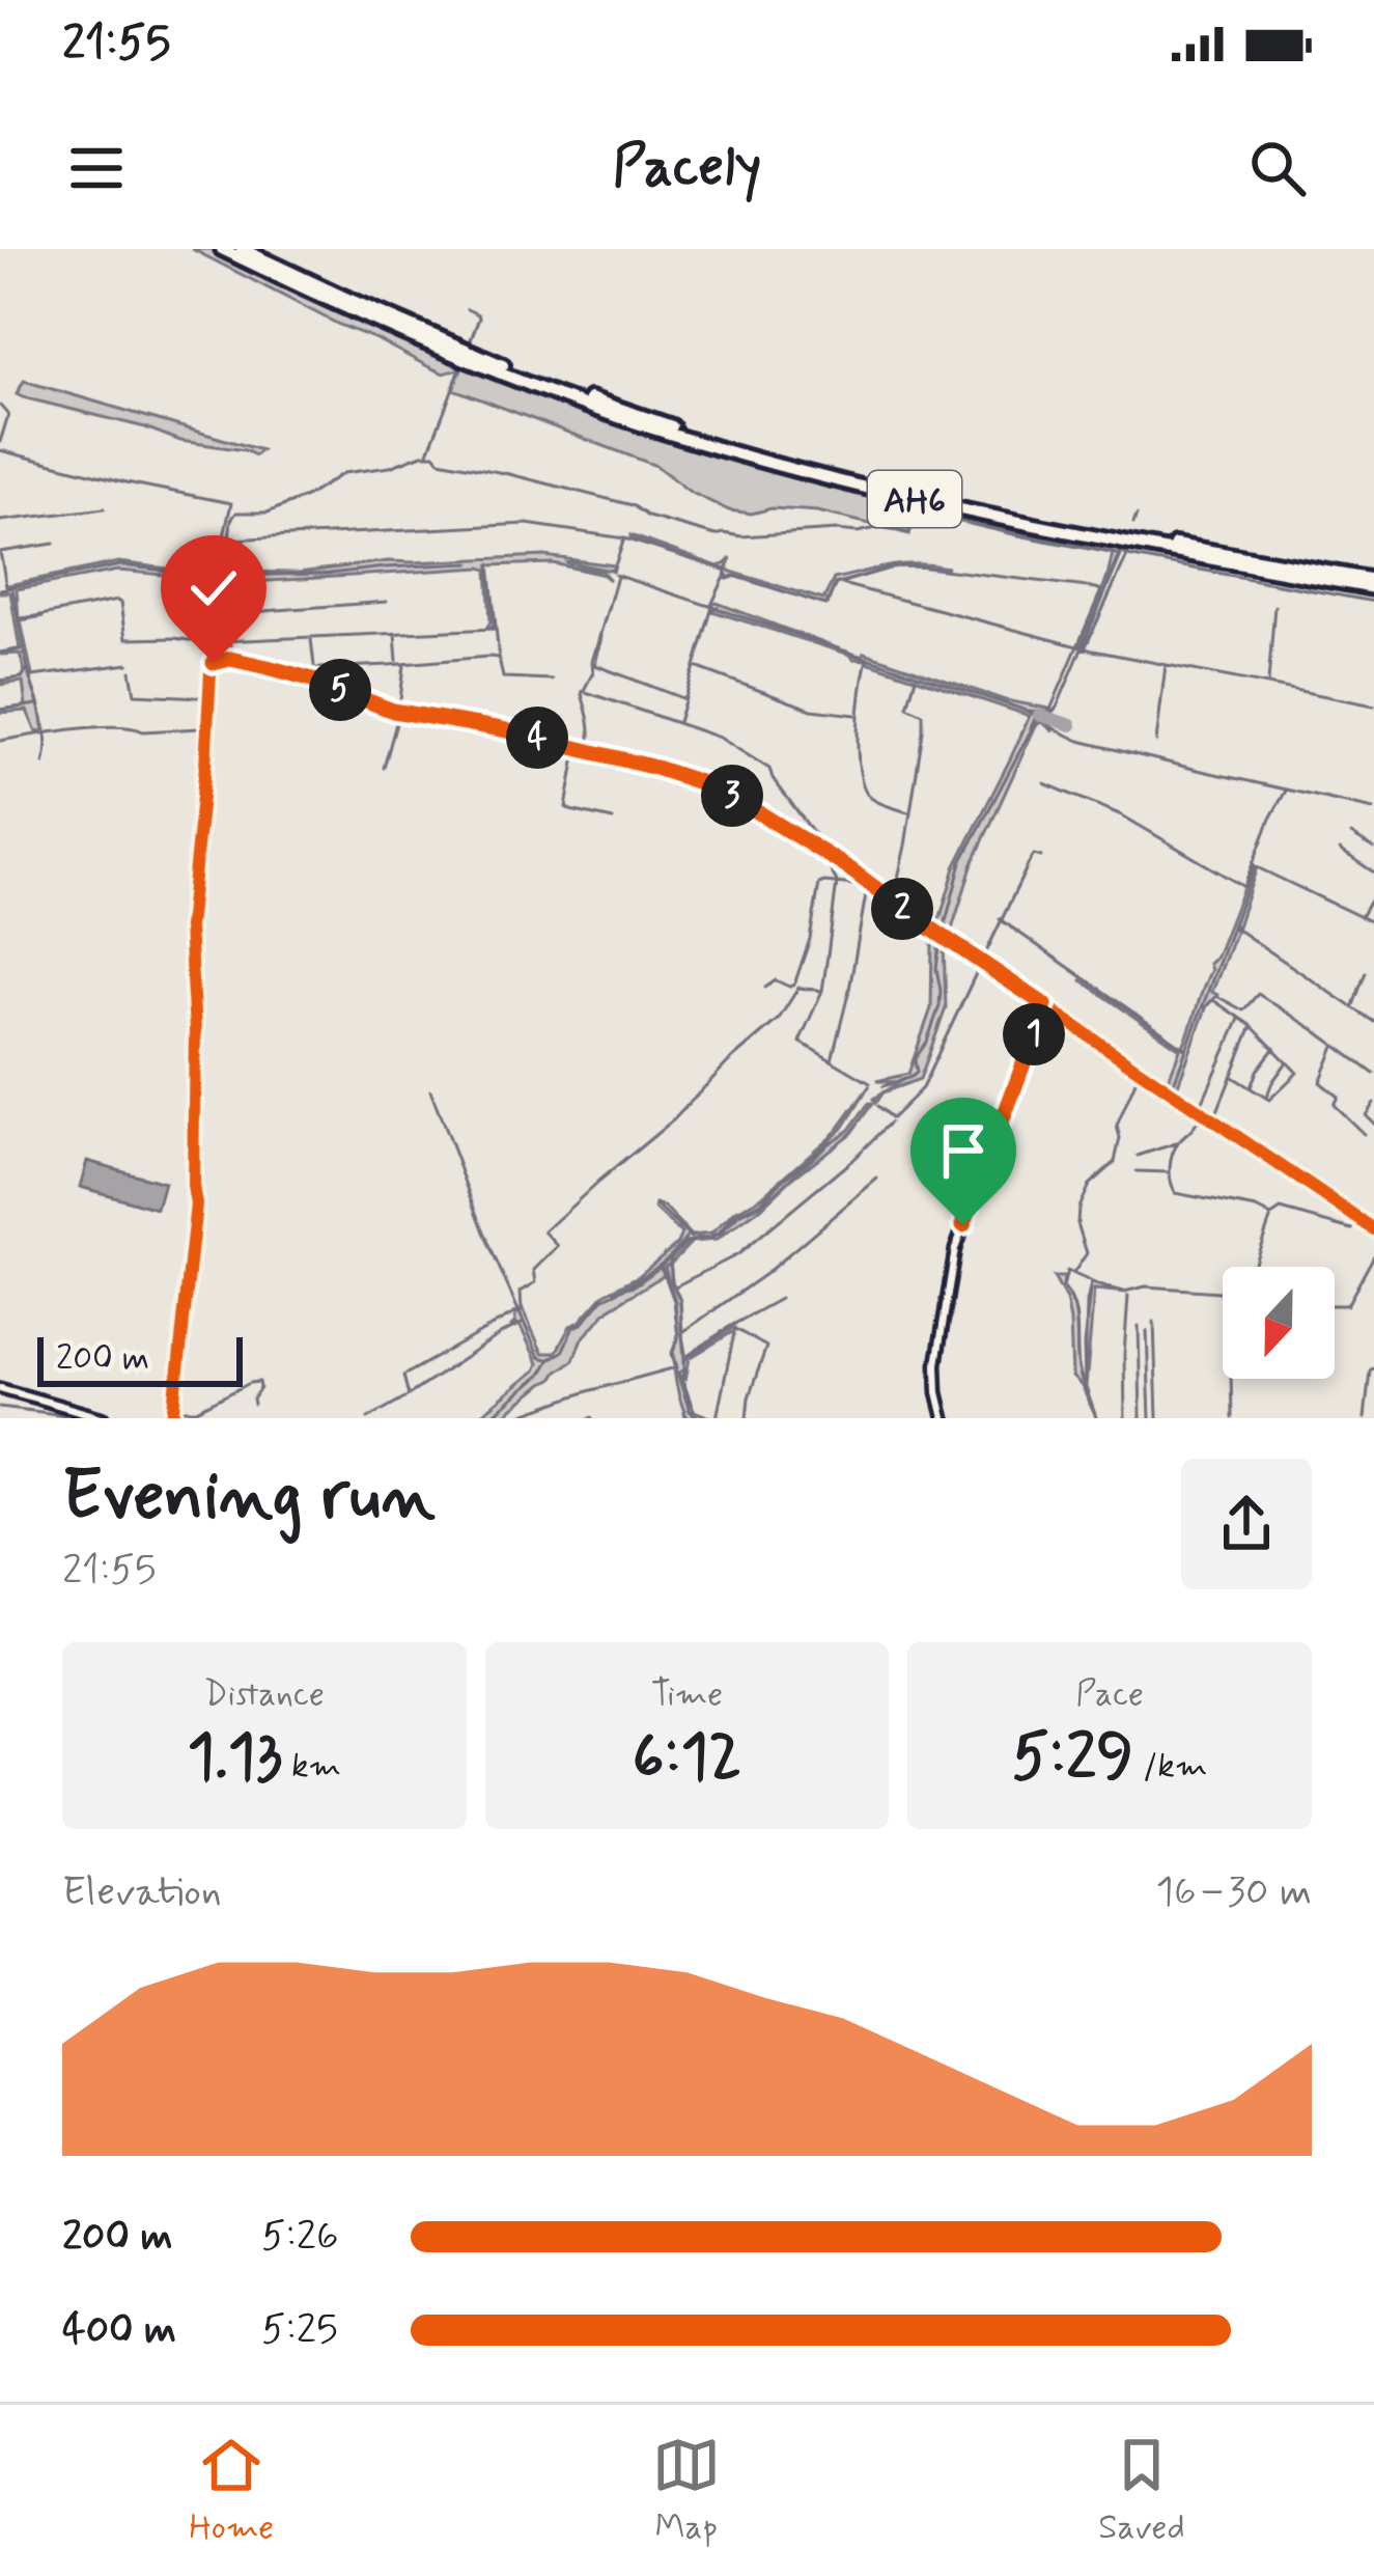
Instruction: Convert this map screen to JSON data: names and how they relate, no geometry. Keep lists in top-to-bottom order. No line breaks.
{"streets":{"highway":["AH6"]},"scale_bar":"200 m","north":"bottom","page":{"status":"21:55","header":"Pacely","pins":["5","4","3","2","1"],"scale":"200 m","heading":["Evening run","21:55"],"stats":[["Distance","1.13 km"],["Time","6:12"],["Pace","5:29 /km"]],"chart":["Elevation","16–30 m"],"list":[{"name":"200 m","note":"5:26"},{"name":"400 m","note":"5:25"}],"tabs":["Home","Map","Saved"]}}
